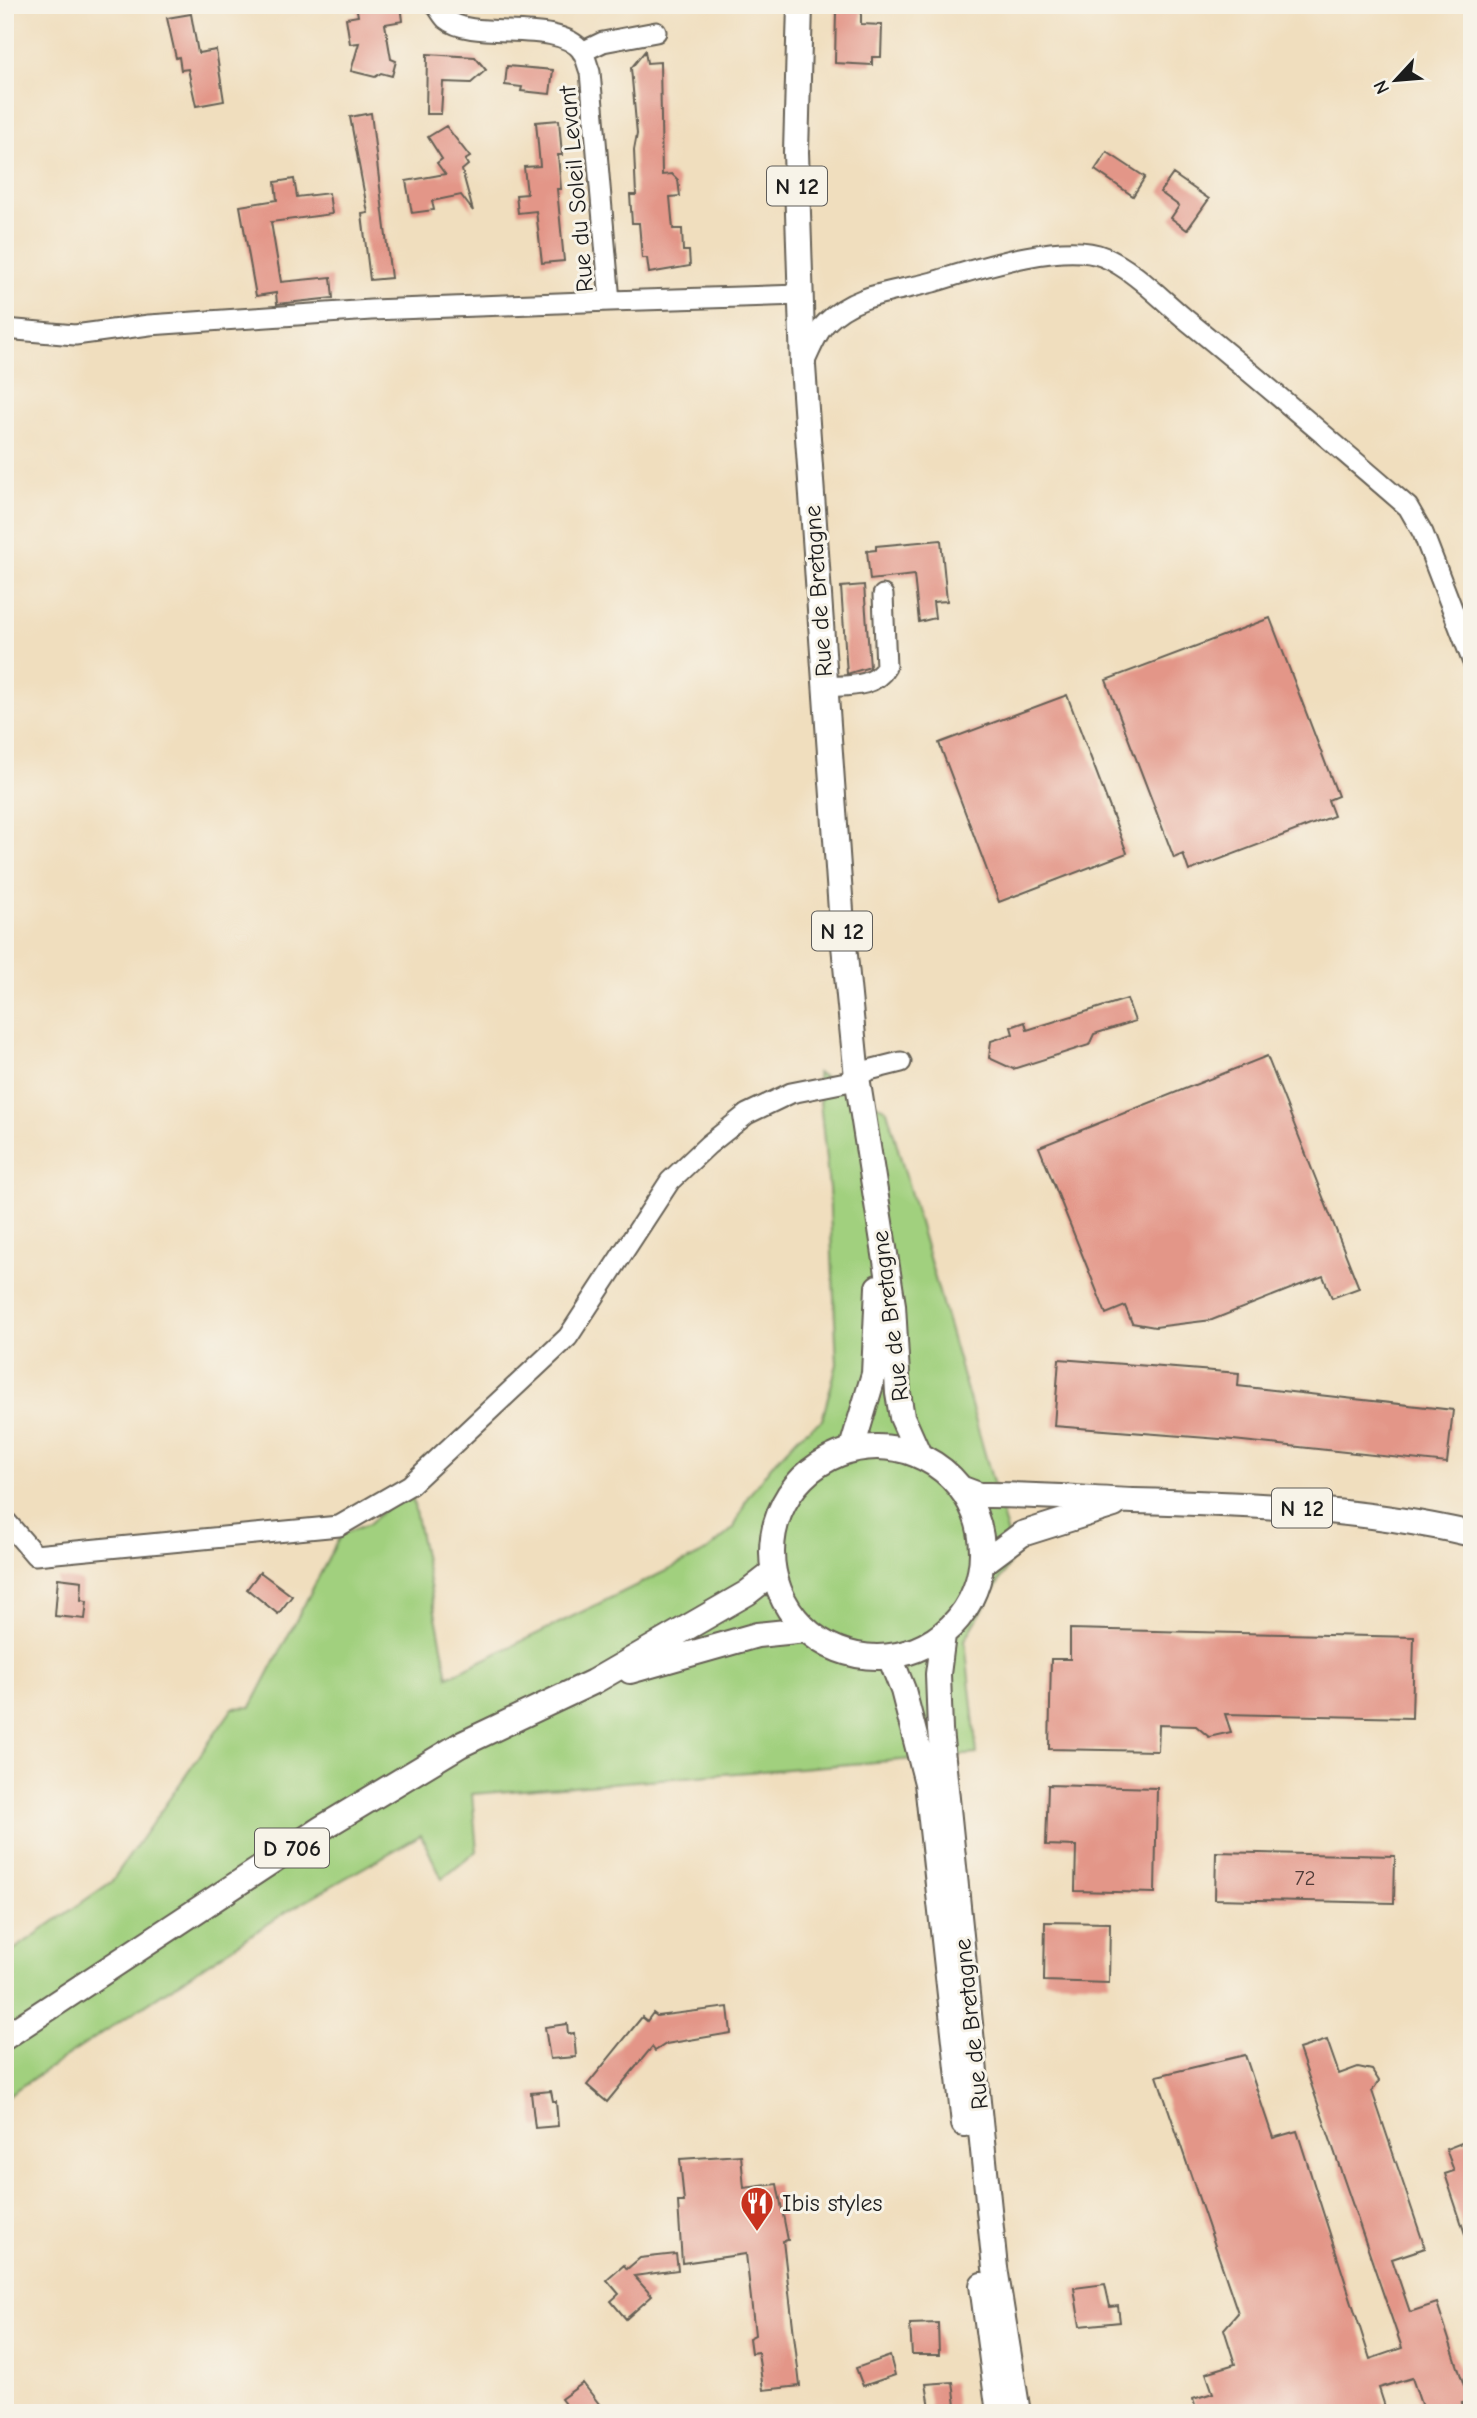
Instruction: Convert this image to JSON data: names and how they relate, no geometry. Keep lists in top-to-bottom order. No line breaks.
{"streets":{"main road":["N 12","Rue de Bretagne","D 706"],"street":["Rue du Soleil Levant"]},"crossings":[["N 12","Rue de Bretagne"],["N 12","D 706"],["Rue du Soleil Levant","Rue de Bretagne"],["Rue de Bretagne","D 706"]],"places":{"restaurant":["Ibis styles"]},"house_numbers":["72"],"north":"bottom left"}
